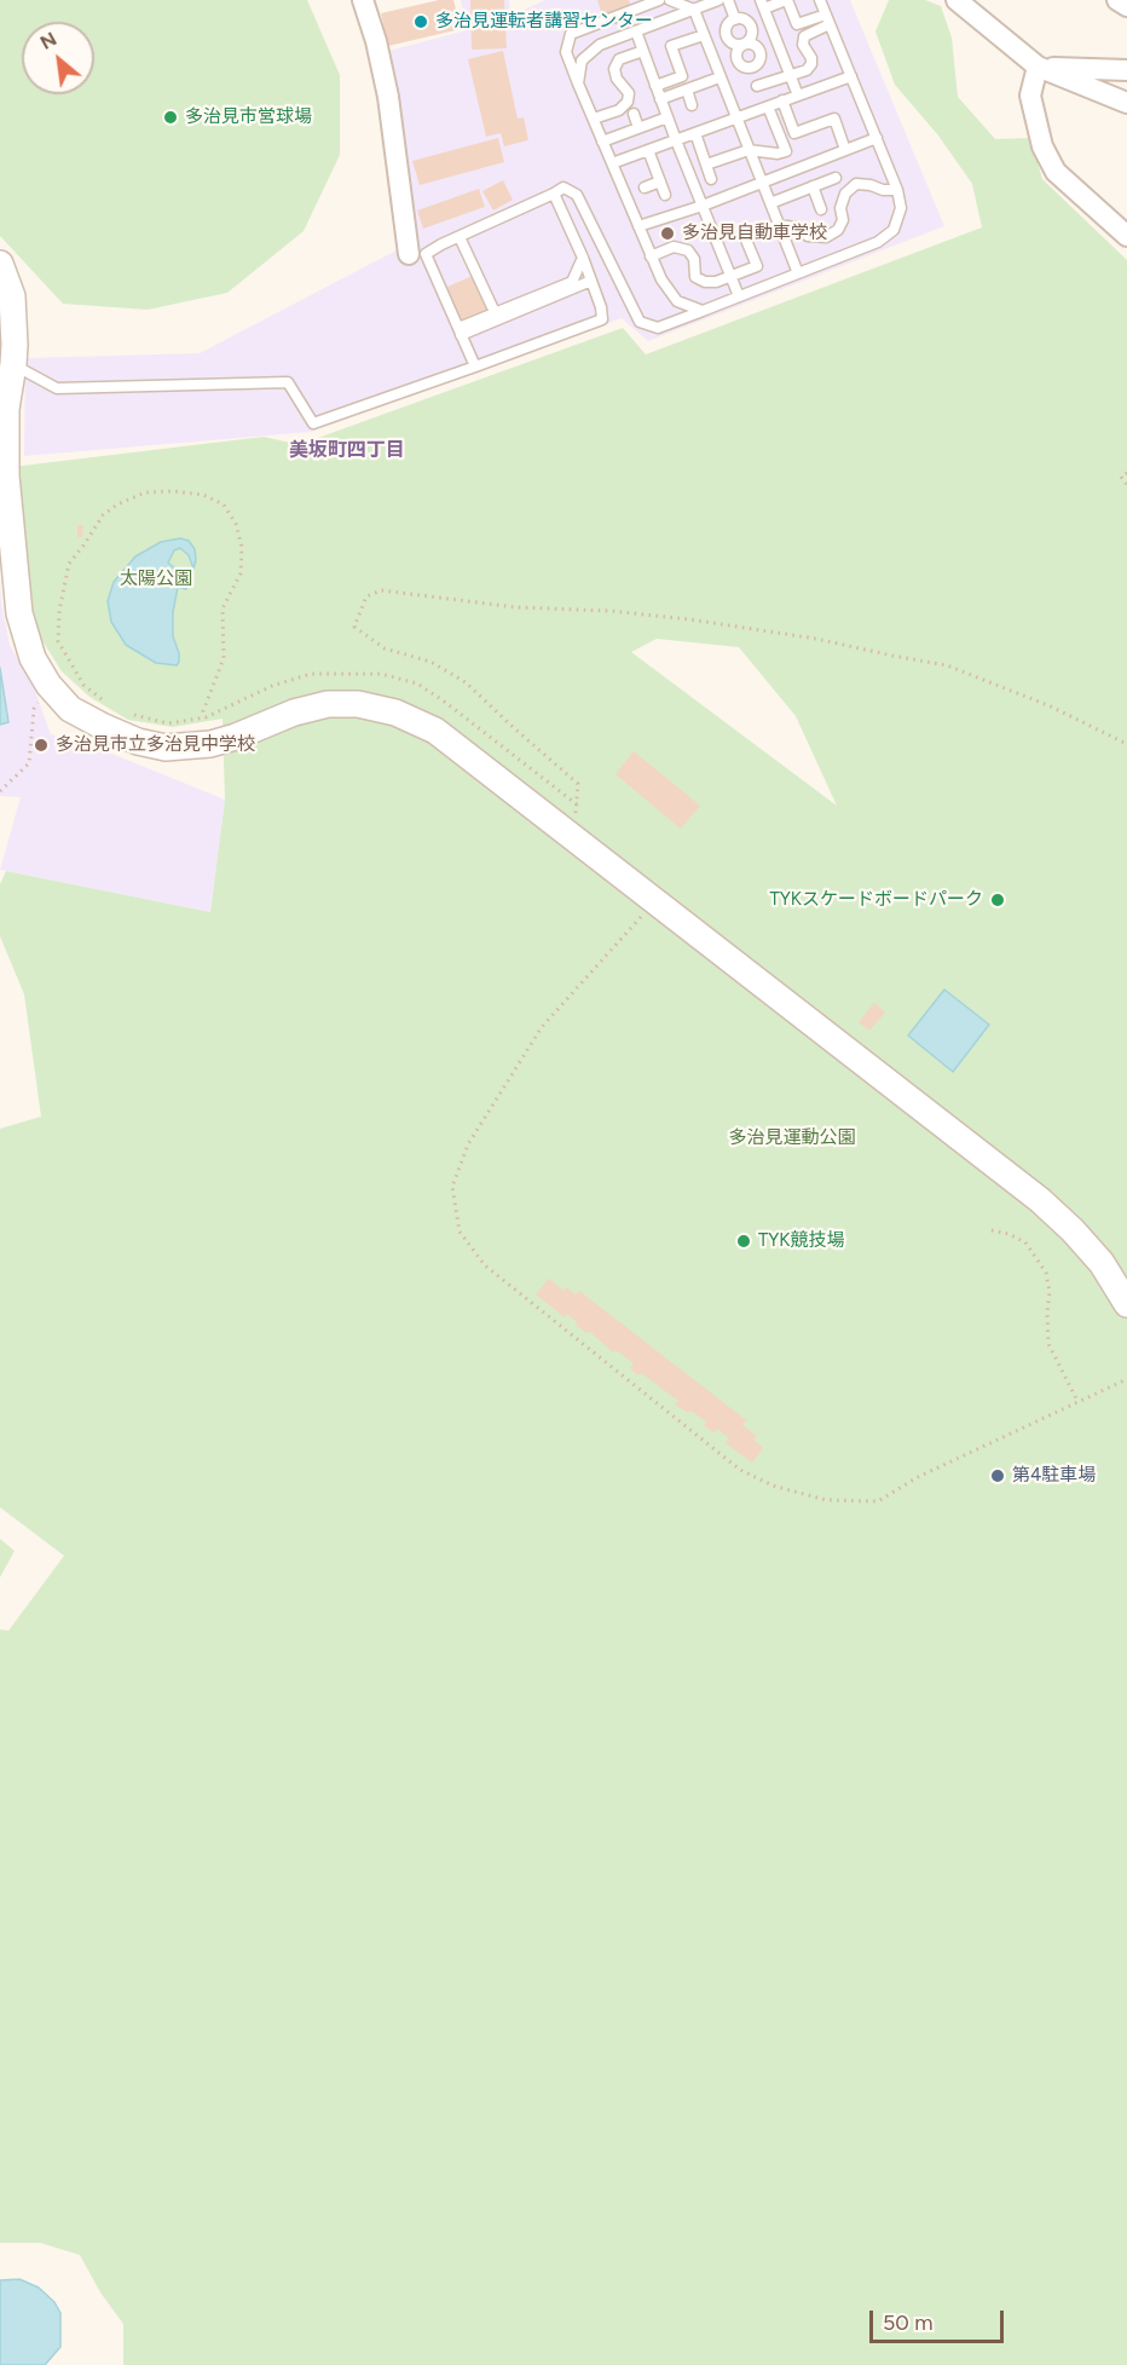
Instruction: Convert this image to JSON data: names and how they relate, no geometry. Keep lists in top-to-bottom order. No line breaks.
{"districts":["美坂町四丁目"],"parks":["太陽公園","多治見運動公園"],"places":["多治見運転者講習センター","多治見市営球場","多治見自動車学校","多治見市立多治見中学校","TYKスケードボードパーク","TYK競技場","第4駐車場"],"scale_bar":"50 m","north":"top left"}
